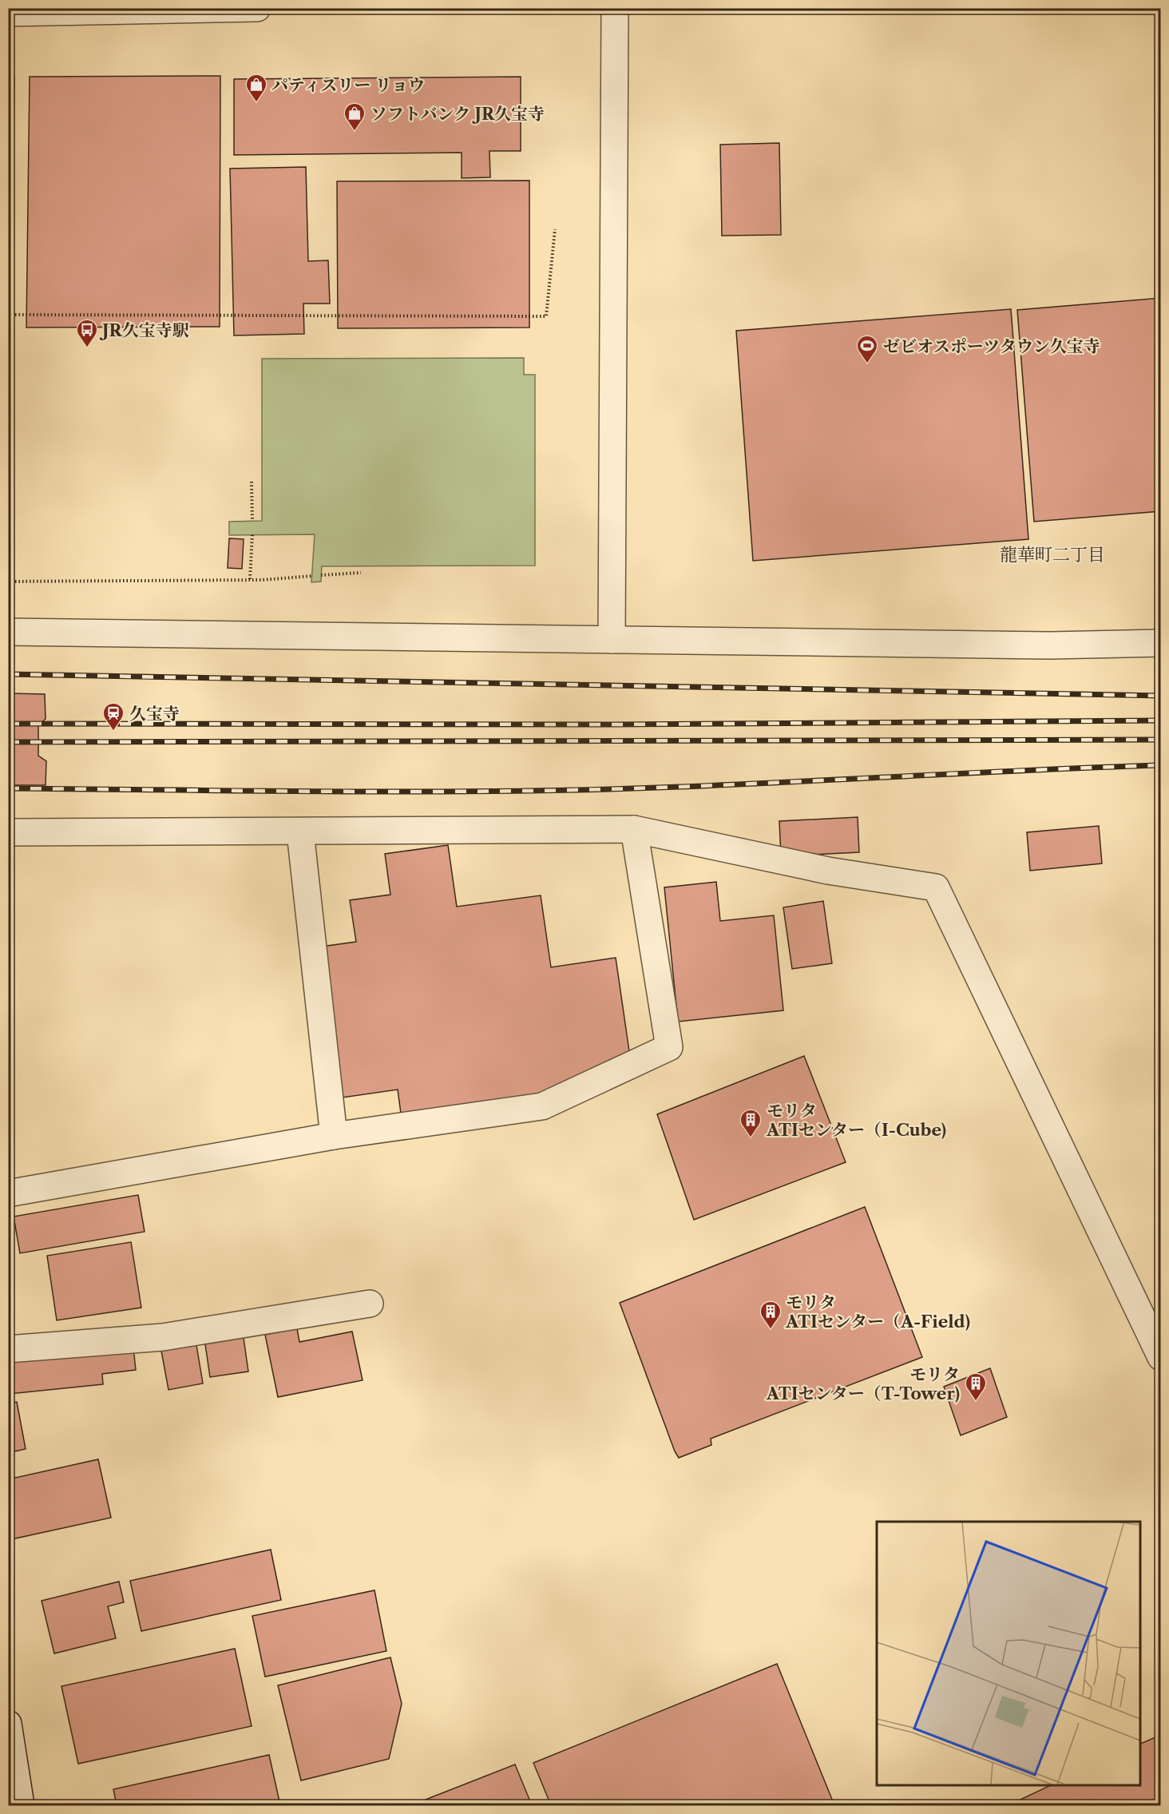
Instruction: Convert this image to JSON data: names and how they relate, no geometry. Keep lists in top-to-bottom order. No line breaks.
{"districts":["龍華町二丁目"],"places":{"shop":["パティスリー リョウ","ソフトバンク JR久宝寺"],"bus stop":["JR久宝寺駅"],"sports":["ゼビオスポーツタウン久宝寺"],"station":["久宝寺"],"building":["モリタ ATIセンター（I-Cube)","モリタ ATIセンター（A-Field)","モリタ ATIセンター（T-Tower)"]}}
